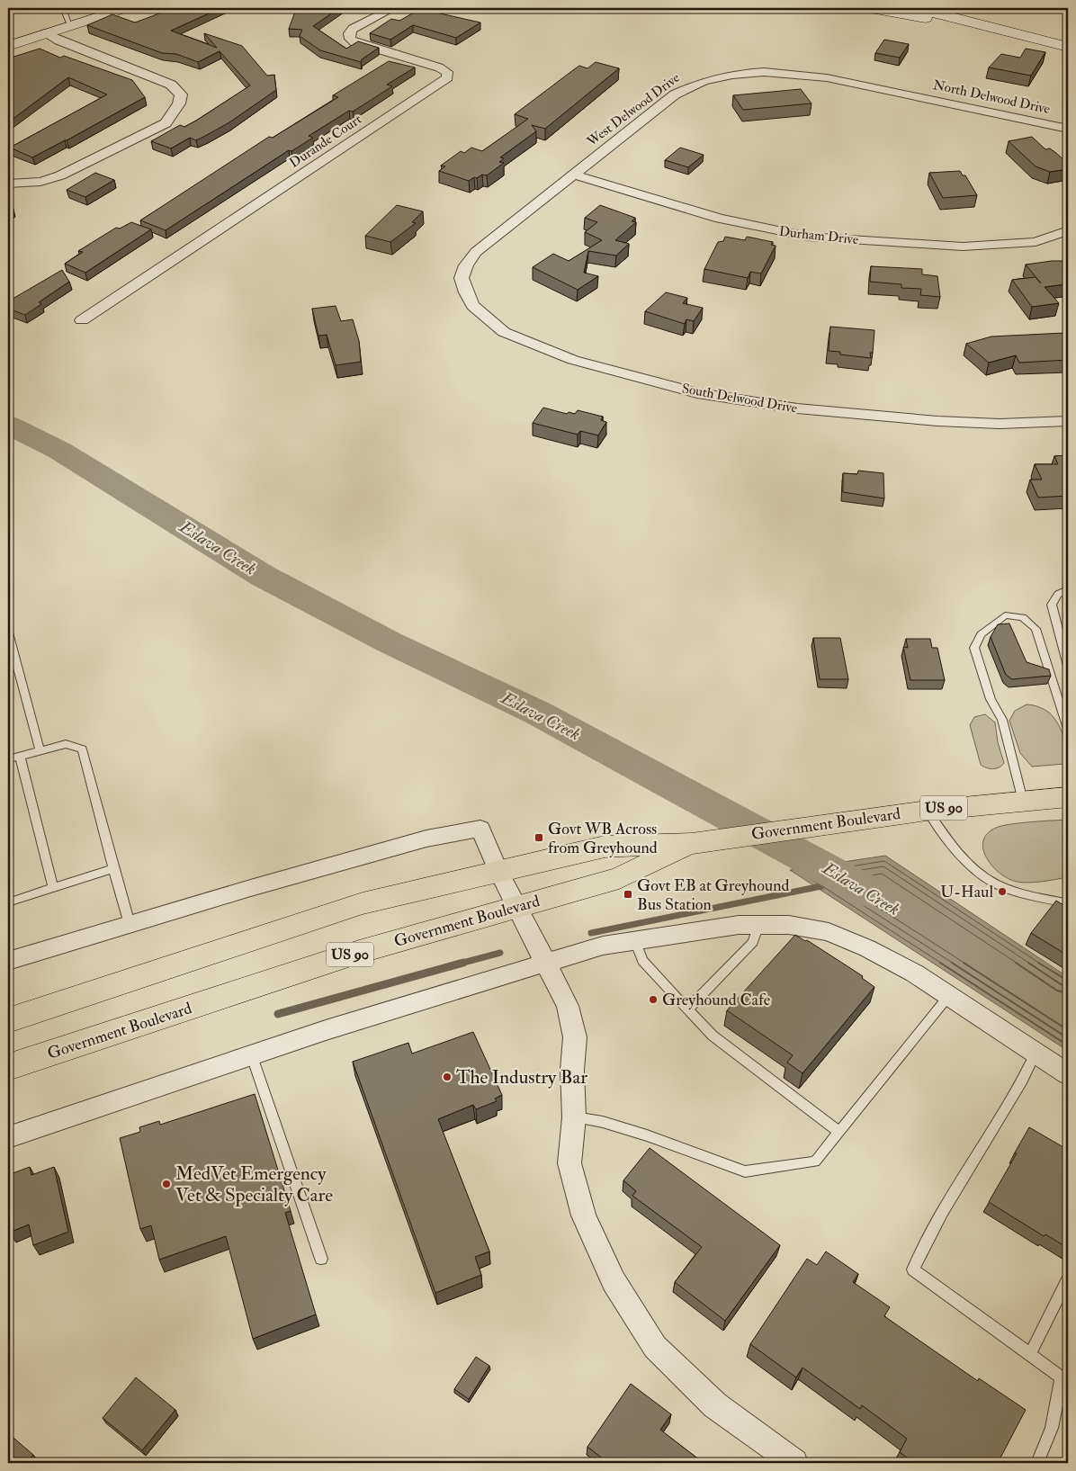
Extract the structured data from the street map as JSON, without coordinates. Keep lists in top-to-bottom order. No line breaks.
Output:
{"streets":{"main road":["US 90","Government Boulevard"],"street":["North Delwood Drive","West Delwood Drive","Durande Court","Durham Drive","South Delwood Drive"]},"crossings":[["North Delwood Drive","West Delwood Drive"],["West Delwood Drive","Durham Drive"],["West Delwood Drive","South Delwood Drive"]],"water":["Eslava Creek"],"places":{"transit":["Govt WB Across from Greyhound","Govt EB at Greyhound Bus Station"],"other":["U-Haul","Greyhound Cafe","The Industry Bar","MedVet Emergency Vet & Specialty Care"]}}
